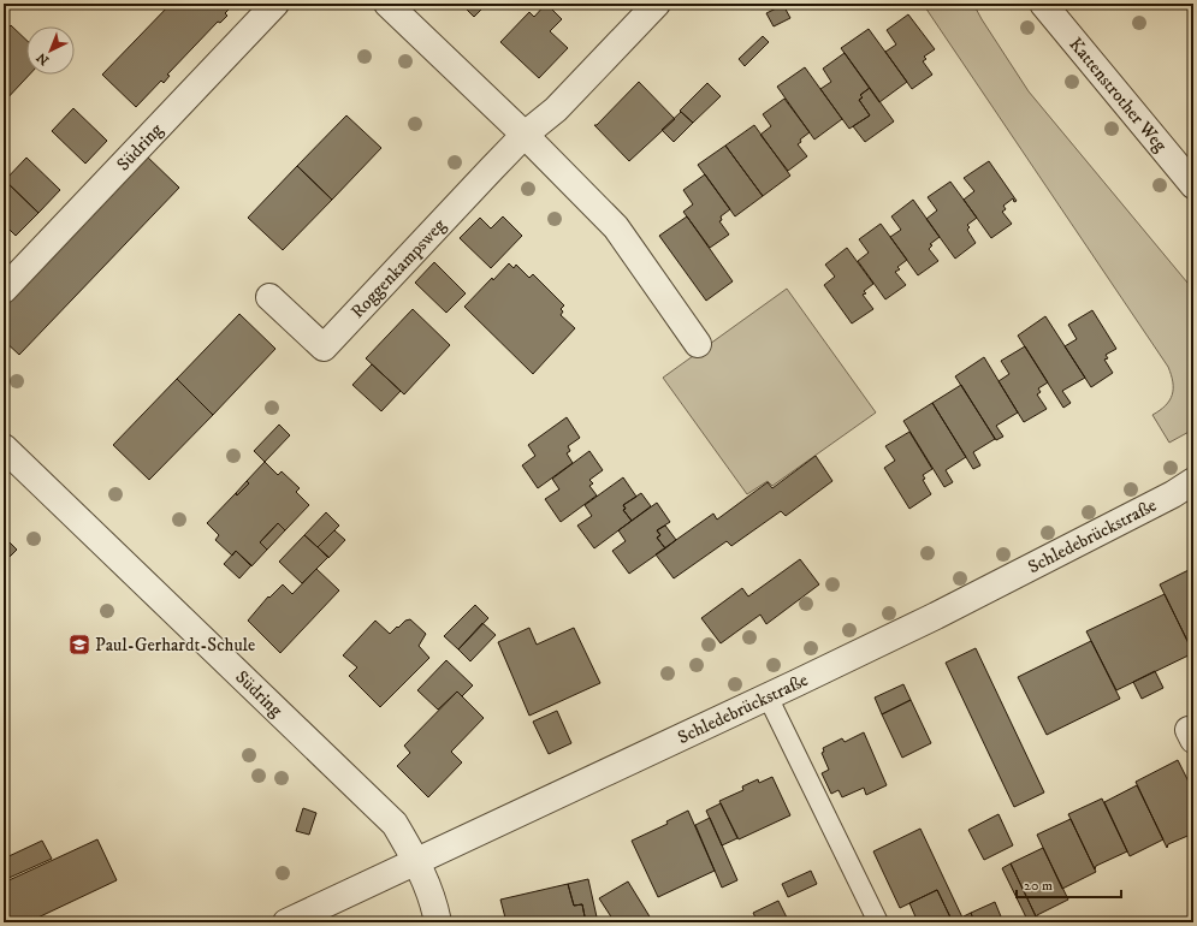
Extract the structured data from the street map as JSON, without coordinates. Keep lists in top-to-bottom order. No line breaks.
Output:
{"streets":{"street":["Kattenstrother Weg","Südring","Roggenkampsweg","Schledebrückstraße"]},"crossings":[["Südring","Schledebrückstraße"]],"places":{"school or university":["Paul-Gerhardt-Schule"]},"scale_bar":"20 m","north":"bottom left"}
